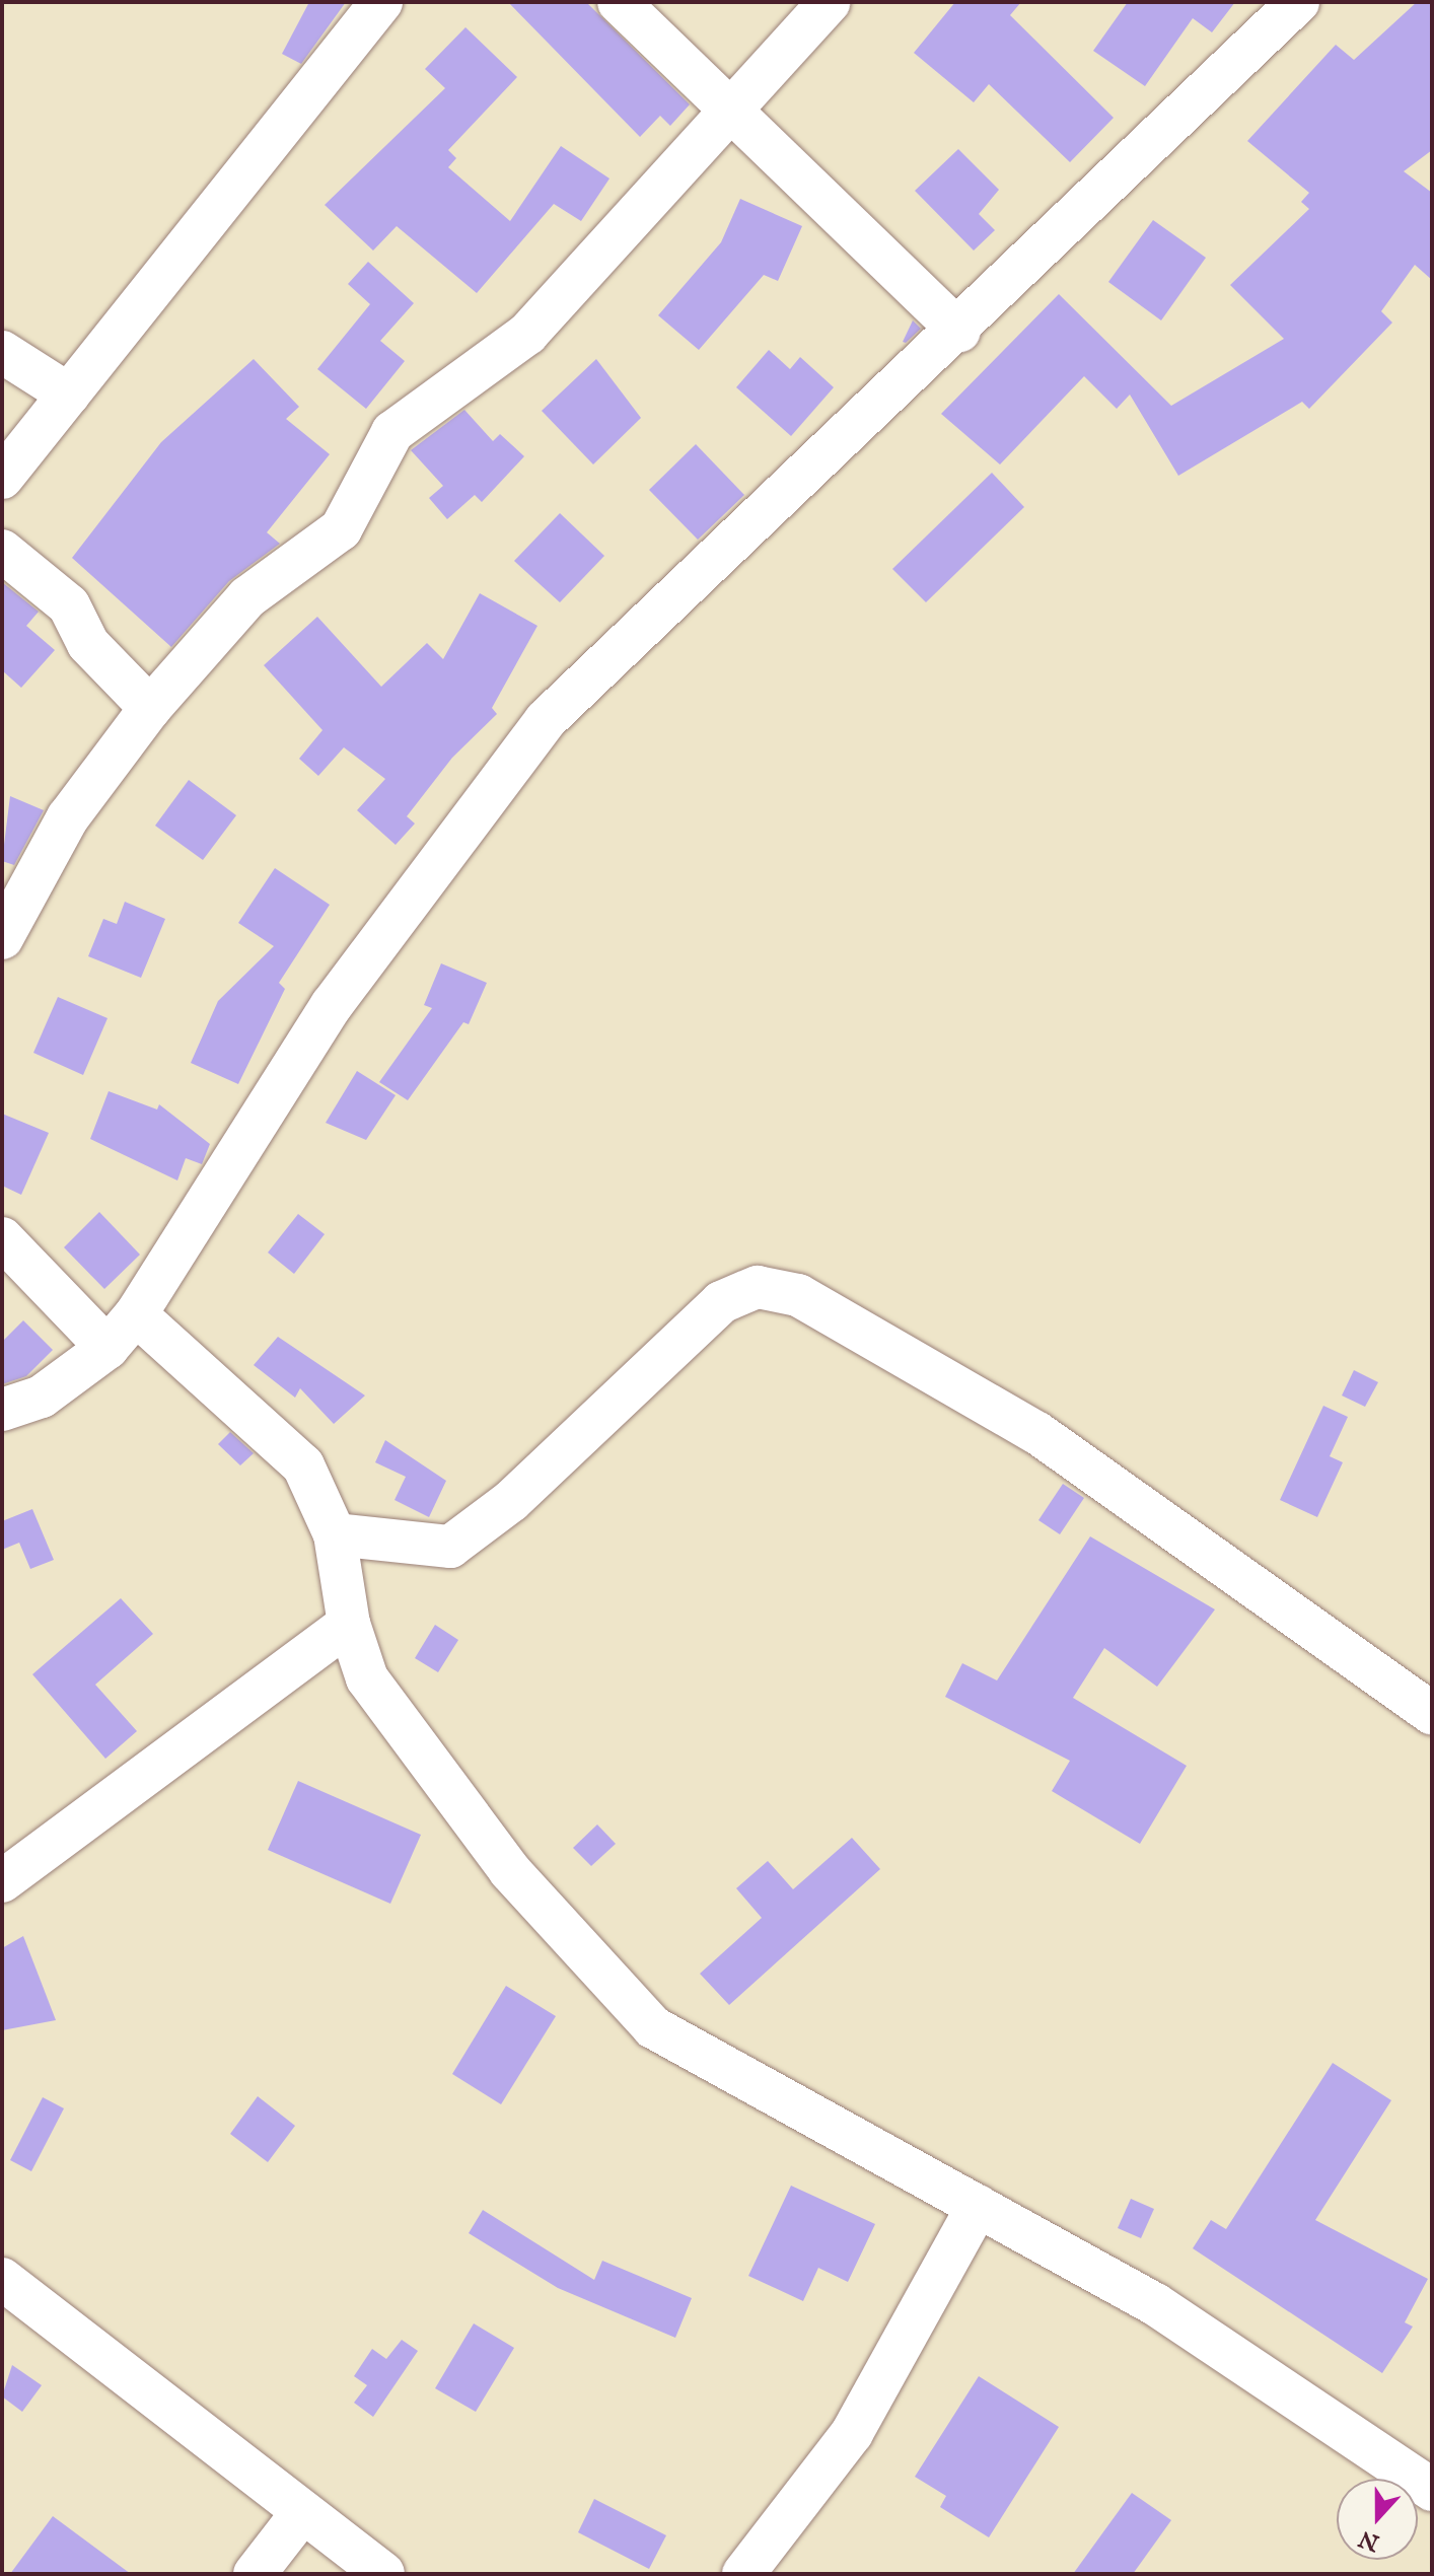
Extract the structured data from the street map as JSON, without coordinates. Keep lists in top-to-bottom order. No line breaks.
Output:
{"north":"bottom"}
